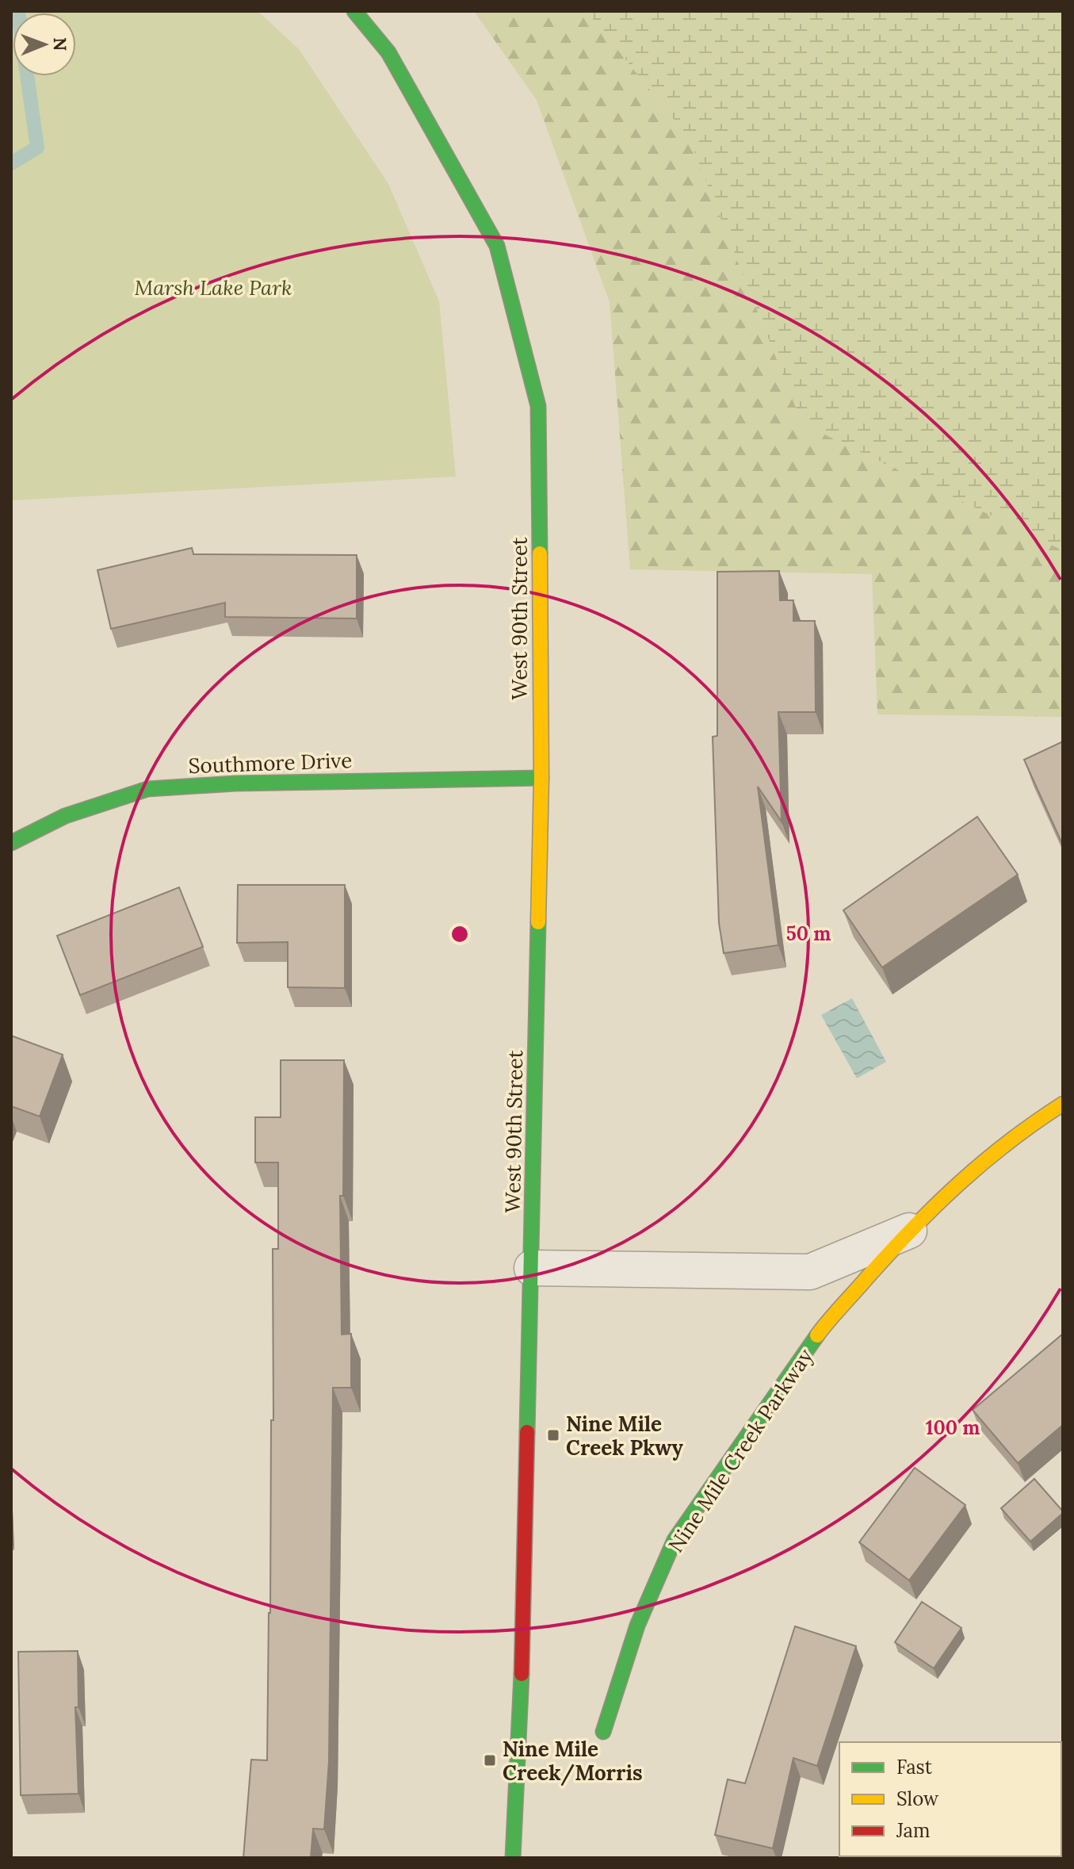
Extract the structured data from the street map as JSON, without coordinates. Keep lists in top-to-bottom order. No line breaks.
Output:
{"streets":{"street":["West 90th Street","Southmore Drive","Nine Mile Creek Parkway"]},"crossings":[["West 90th Street","Southmore Drive"],["West 90th Street","Nine Mile Creek Parkway"]],"parks":["Marsh Lake Park"],"places":{"transit":["Nine Mile Creek Pkwy","Nine Mile Creek/Morris"]},"legend":["Fast","Slow","Jam"],"north":"right","rings":["50 m","100 m"]}
